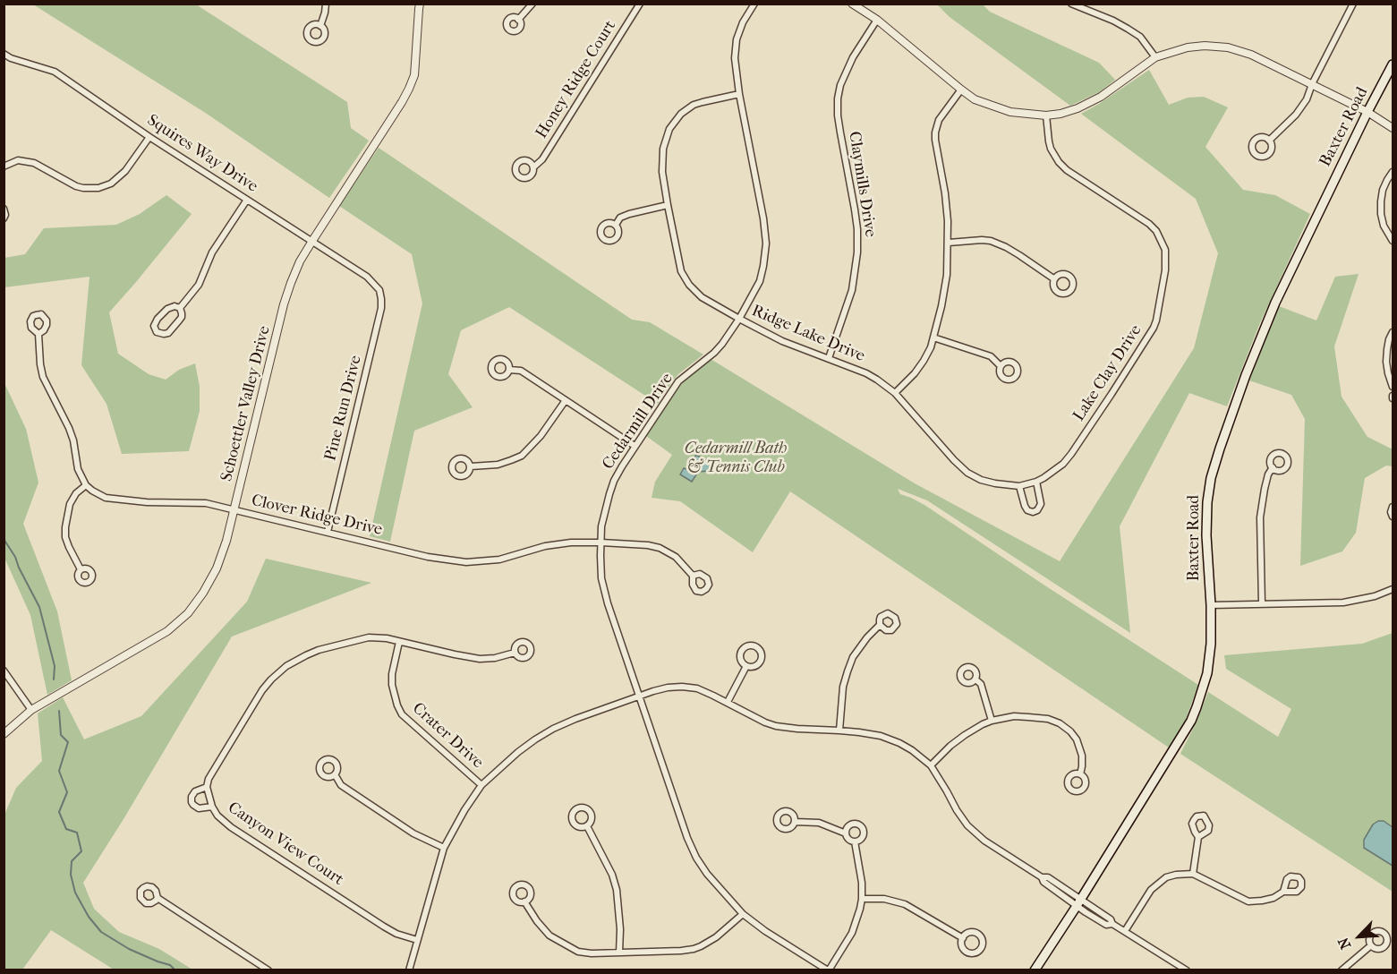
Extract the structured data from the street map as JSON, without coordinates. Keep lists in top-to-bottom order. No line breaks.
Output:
{"streets":{"main road":["Baxter Road"],"street":["Honey Ridge Court","Squires Way Drive","Claymills Drive","Ridge Lake Drive","Lake Clay Drive","Schoettler Valley Drive","Pine Run Drive","Cedarmill Drive","Clover Ridge Drive","Crater Drive","Canyon View Court"]},"crossings":[["Squires Way Drive","Schoettler Valley Drive"],["Squires Way Drive","Pine Run Drive"],["Claymills Drive","Ridge Lake Drive"],["Ridge Lake Drive","Lake Clay Drive"],["Ridge Lake Drive","Cedarmill Drive"],["Schoettler Valley Drive","Clover Ridge Drive"],["Pine Run Drive","Clover Ridge Drive"],["Cedarmill Drive","Clover Ridge Drive"]],"parks":["Cedarmill Bath & Tennis Club"],"north":"bottom left"}
